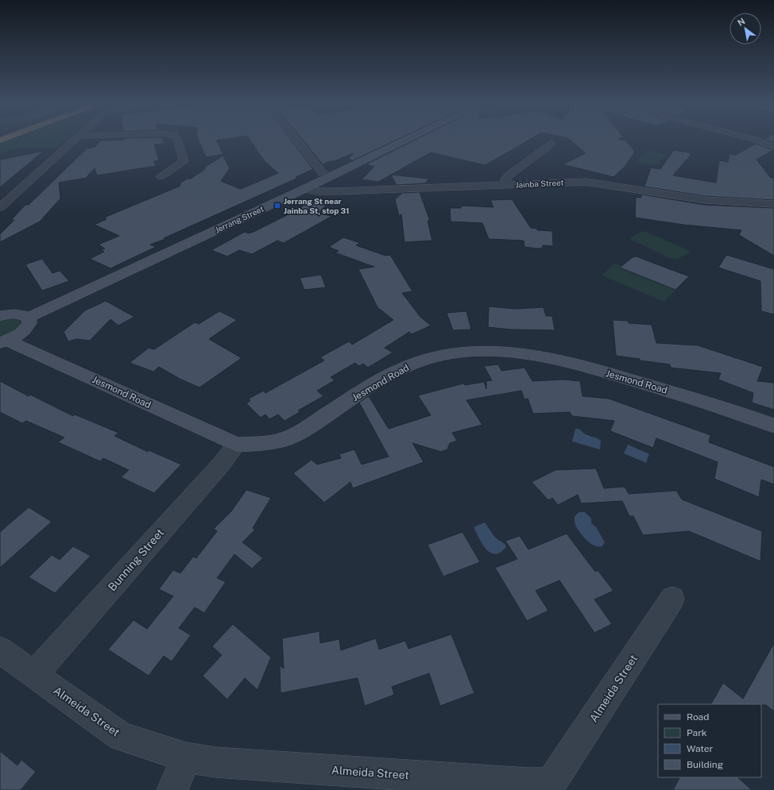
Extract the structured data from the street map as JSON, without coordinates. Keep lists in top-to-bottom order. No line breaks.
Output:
{"streets":{"street":["Jainba Street","Jerrang Street","Jesmond Road","Bunning Street","Almeida Street"]},"crossings":[["Jainba Street","Jerrang Street"],["Jesmond Road","Bunning Street"],["Bunning Street","Almeida Street"]],"places":{"transit":["Jerrang St near Jainba St, stop 31"]},"legend":["Road","Park","Water","Building"],"north":"top left"}
